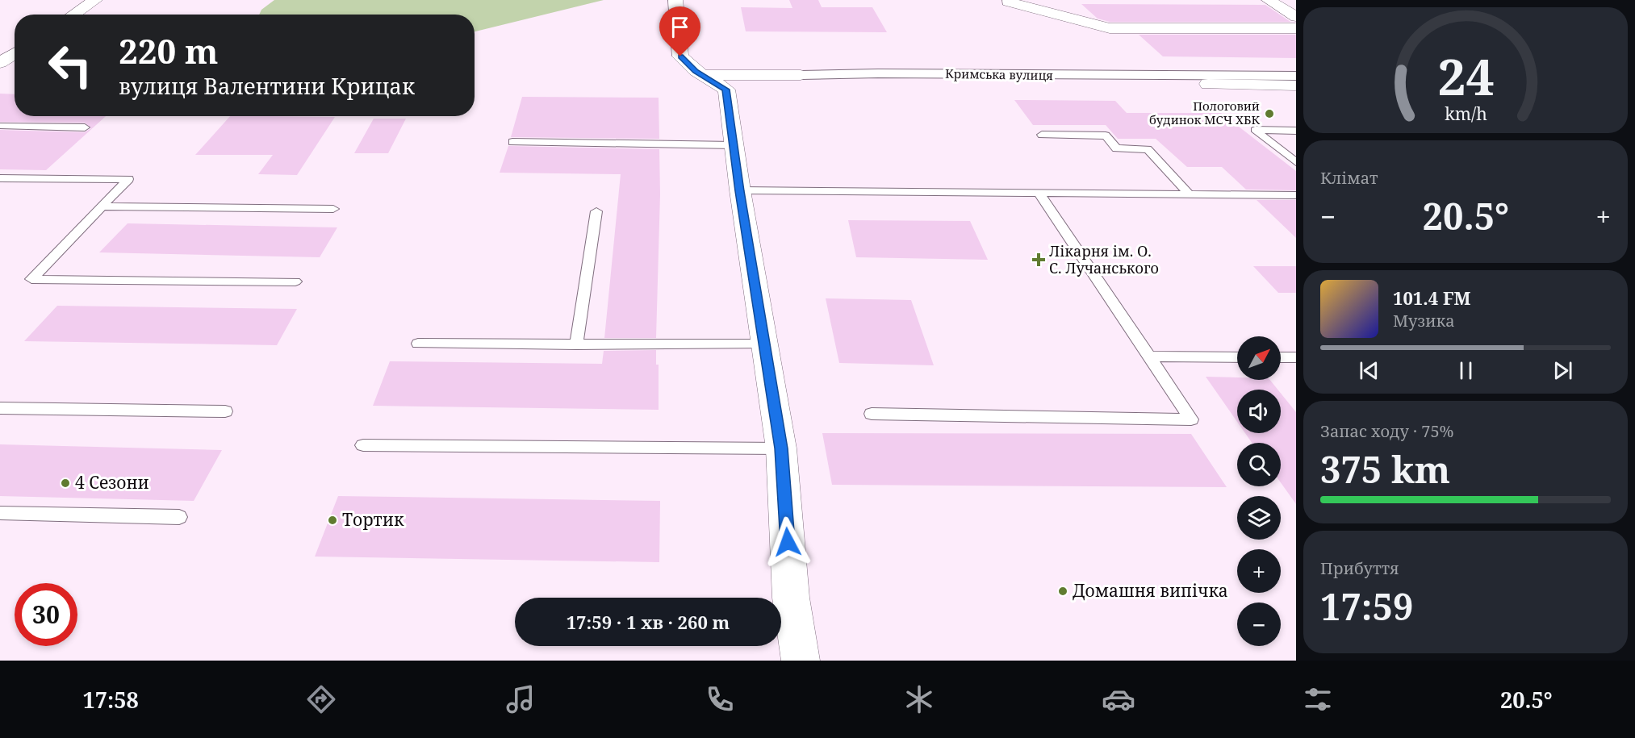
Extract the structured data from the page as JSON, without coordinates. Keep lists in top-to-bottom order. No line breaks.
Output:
{"streets":{"street":["Кримська вулиця"]},"places":{"other":["Пологовий будинок МСЧ ХБК","4 Сезони","Тортик","Домашня випічка"],"health":["Лікарня ім. О. С. Лучанського"]},"north":"top right","page":{"turn":["220 m","вулиця Валентини Крицак"],"tile":["Клімат",["Запас ходу · 75%","375 km"],["Прибуття","17:59"]],"heat":["−","20.5°","+"],"song":["101.4 FM","Музика"],"map_buttons":["+","−"],"limit":"30","trip":"17:59 · 1 хв · 260 m","tabs":["17:58","20.5°"],"gauge":["24","km/h"]}}
